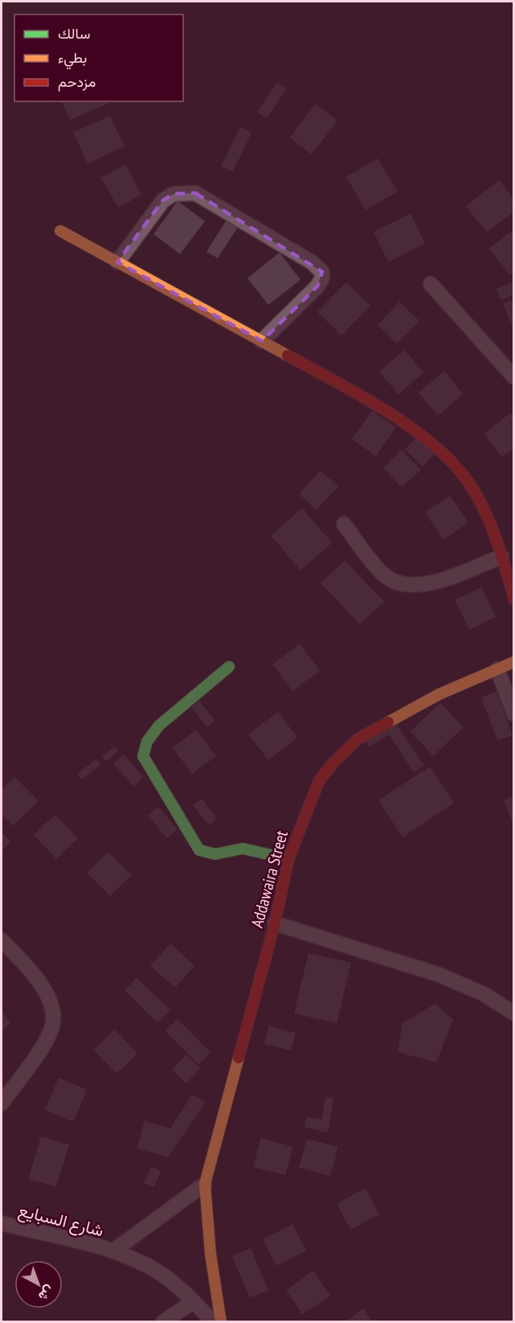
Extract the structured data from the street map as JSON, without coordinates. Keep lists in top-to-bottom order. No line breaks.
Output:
{"streets":{"street":["Addawaira Street","شارع السبايع"]},"legend":["سالك","بطيء","مزدحم"],"north":"bottom right"}
